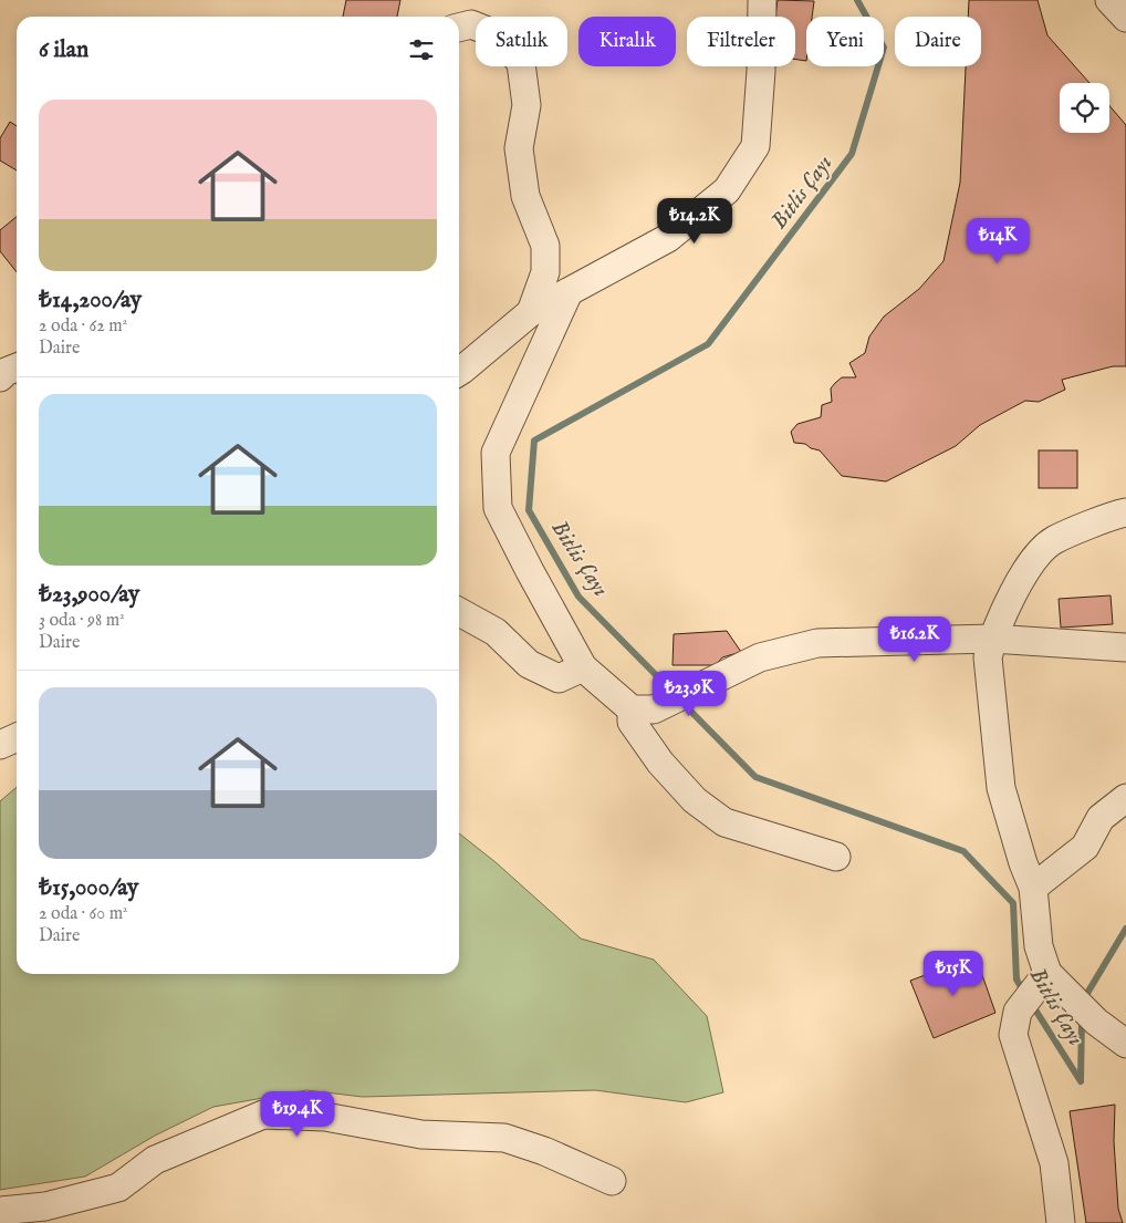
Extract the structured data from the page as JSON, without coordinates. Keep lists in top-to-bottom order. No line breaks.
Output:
{"water":["Bitlis Çayı"],"page":{"chip":["Satılık","Kiralık","Filtreler","Yeni","Daire"],"heading":"6 ilan","list":[{"name":"₺14,200/ay","note":"2 oda · 62 m² · Daire"},{"name":"₺23,900/ay","note":"3 oda · 98 m² · Daire"},{"name":"₺15,000/ay","note":"2 oda · 60 m² · Daire"}],"price":["₺14.2K","₺14K","₺16.2K","₺23.9K","₺15K","₺19.4K"]}}
